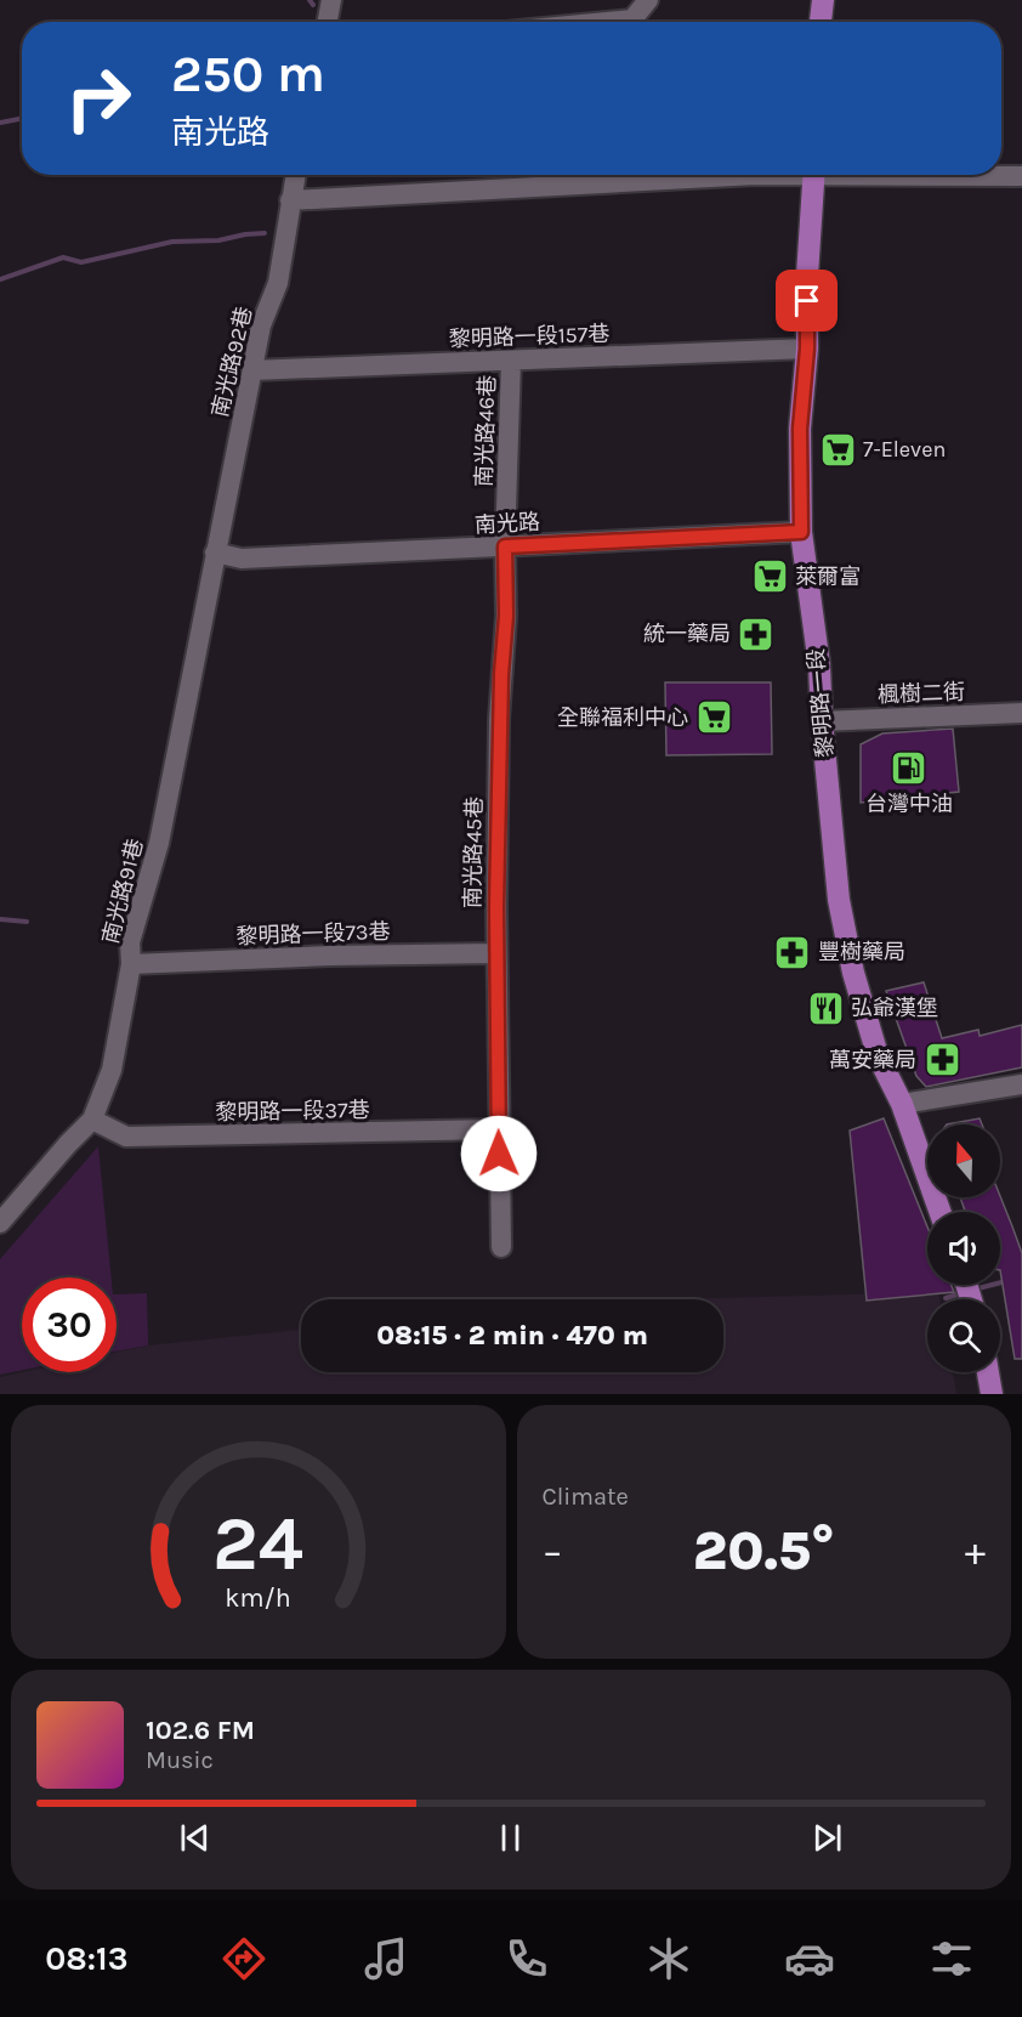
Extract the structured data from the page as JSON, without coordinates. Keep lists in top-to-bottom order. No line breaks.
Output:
{"streets":{"main road":["黎明路一段"],"street":["黎明路一段157巷","南光路92巷","南光路46巷","南光路","楓樹二街","南光路45巷","南光路91巷","黎明路一段73巷","黎明路一段37巷"]},"crossings":[["黎明路一段157巷","南光路92巷"],["黎明路一段157巷","南光路46巷"],["黎明路一段157巷","黎明路一段"],["南光路92巷","南光路"],["南光路92巷","南光路91巷"],["南光路46巷","南光路"],["南光路46巷","南光路45巷"],["南光路","黎明路一段"],["南光路","南光路45巷"],["南光路","南光路91巷"],["楓樹二街","黎明路一段"],["南光路45巷","黎明路一段73巷"],["南光路45巷","黎明路一段37巷"],["南光路91巷","黎明路一段73巷"],["南光路91巷","黎明路一段37巷"]],"places":{"supermarket":["7-Eleven","萊爾富","全聯福利中心"],"pharmacy":["統一藥局","豐樹藥局","萬安藥局"],"fuel station":["台灣中油"],"restaurant":["弘爺漢堡"]},"north":"top","page":{"turn":["250 m","南光路"],"limit":"30","trip":"08:15 · 2 min · 470 m","tile":"Climate","heat":["−","20.5°","+"],"song":["102.6 FM","Music"],"tabs":"08:13","gauge":["24","km/h"]}}
